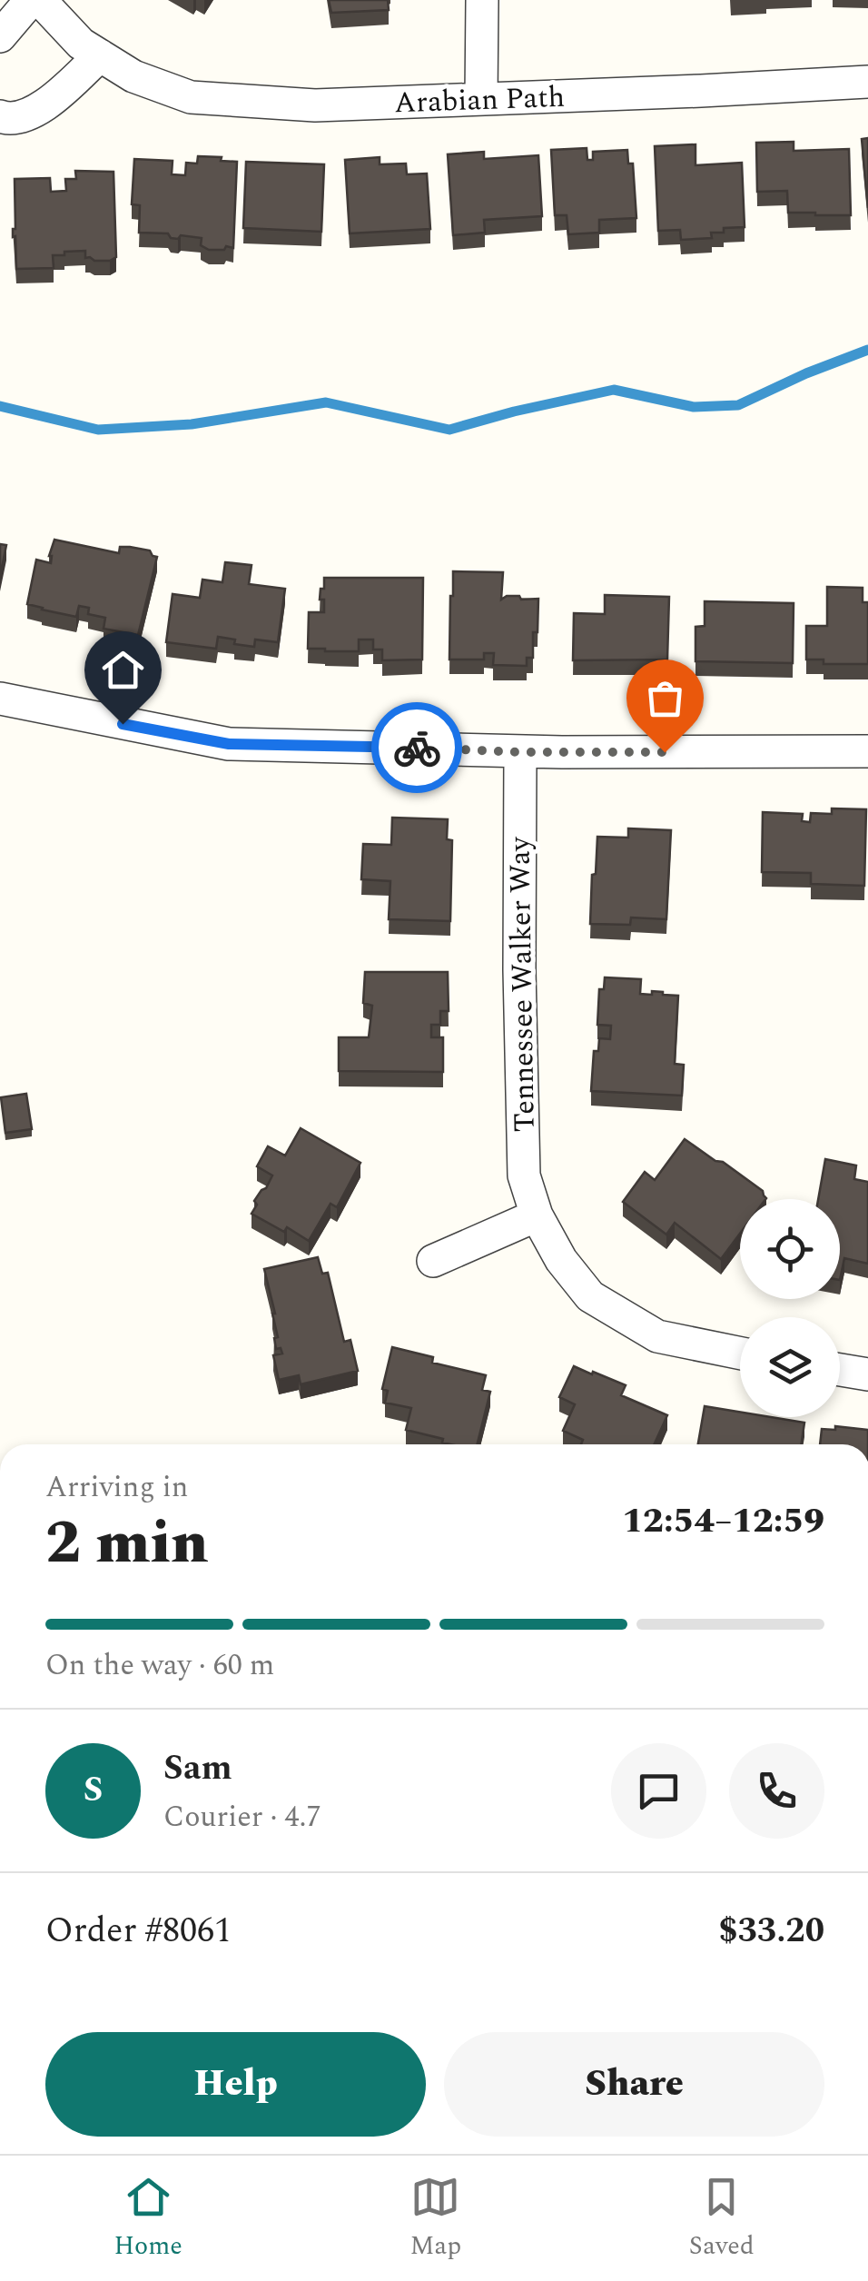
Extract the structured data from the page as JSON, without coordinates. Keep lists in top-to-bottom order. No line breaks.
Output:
{"streets":{"street":["Arabian Path","Tennessee Walker Way"]},"page":{"heading":["2 min","Arriving in","12:54–12:59"],"panel":["Sam","Courier · 4.7","Order #8061","$33.20"],"bar":"On the way · 60 m","round":"S","buttons":["Help","Share"],"tabs":["Home","Map","Saved"]}}
